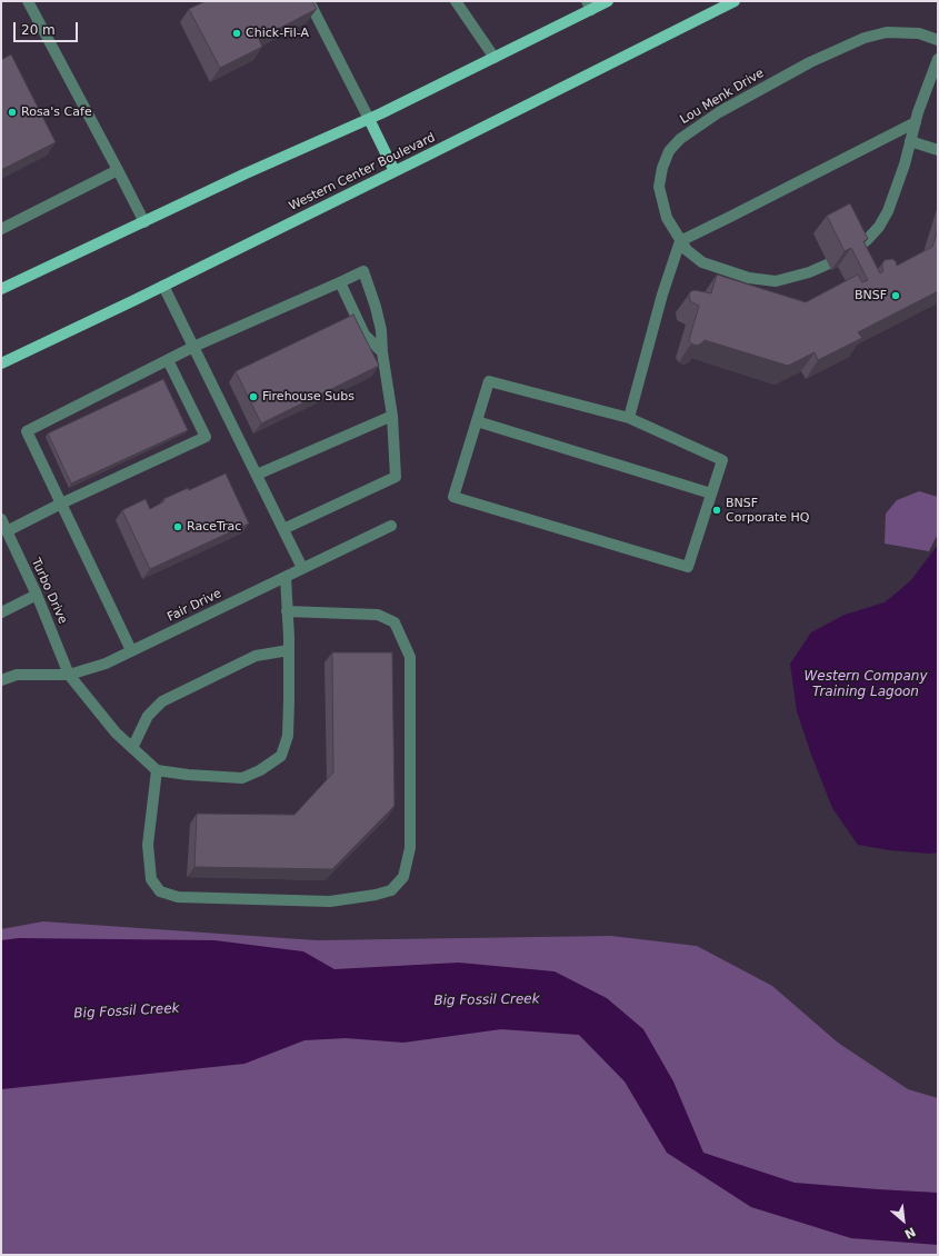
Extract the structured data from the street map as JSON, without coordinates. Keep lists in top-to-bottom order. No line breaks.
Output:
{"streets":{"main road":["Western Center Boulevard"],"street":["Lou Menk Drive","Turbo Drive","Fair Drive"]},"crossings":[["Turbo Drive","Fair Drive"]],"water":["Western Company Training Lagoon","Big Fossil Creek"],"places":["Chick-Fil-A","Rosa's Cafe","BNSF","Firehouse Subs","BNSF Corporate HQ","RaceTrac"],"scale_bar":"20 m","north":"bottom right"}
